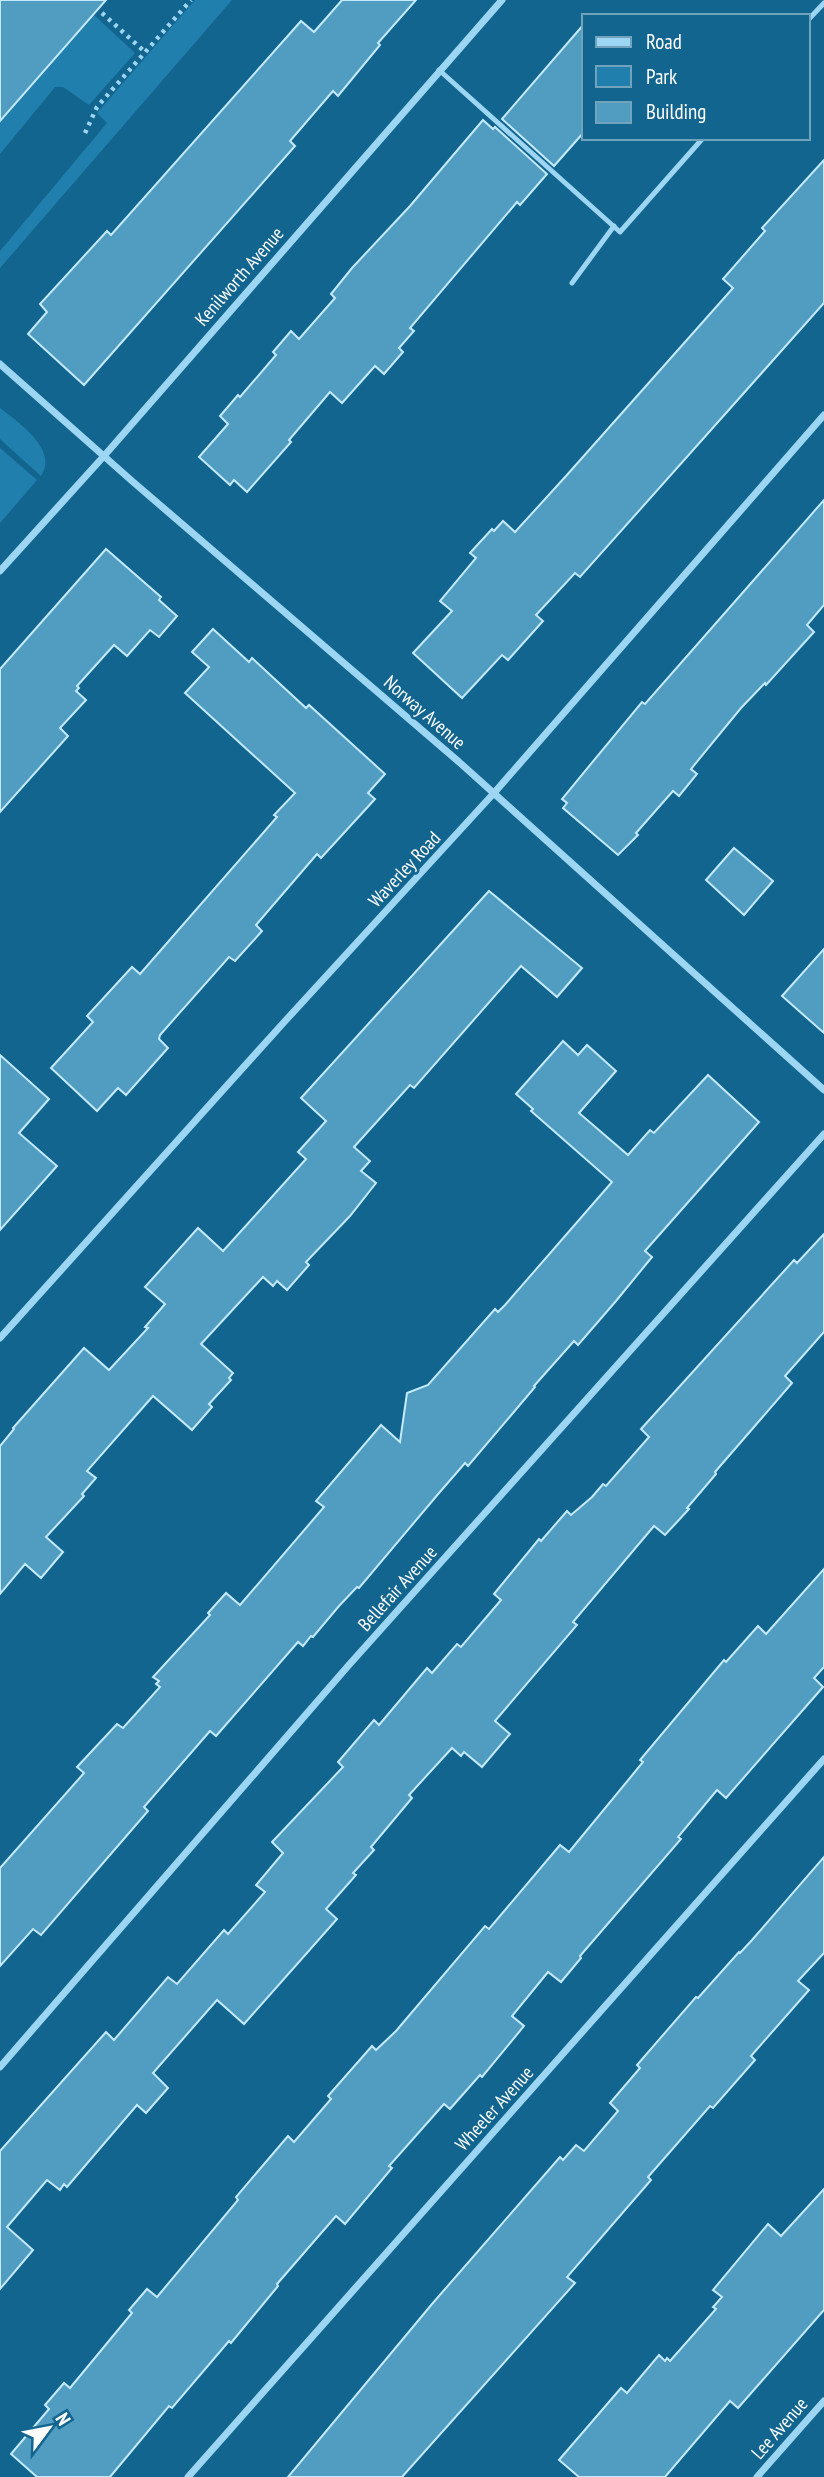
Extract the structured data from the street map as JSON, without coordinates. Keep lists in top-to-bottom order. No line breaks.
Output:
{"streets":{"street":["Kenilworth Avenue","Norway Avenue","Waverley Road","Bellefair Avenue","Wheeler Avenue","Lee Avenue"]},"crossings":[["Kenilworth Avenue","Norway Avenue"],["Norway Avenue","Waverley Road"]],"legend":["Road","Park","Building"],"north":"top right"}
